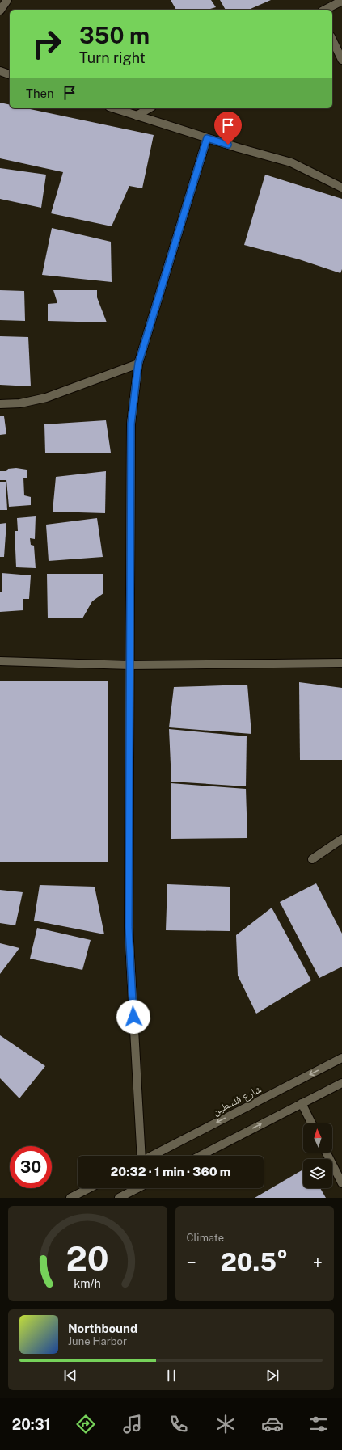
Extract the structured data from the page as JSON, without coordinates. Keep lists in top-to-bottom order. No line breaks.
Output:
{"streets":{"street":["شارع فلسطين"]},"north":"top","page":{"turn":["350 m","Turn right"],"then":"Then","limit":"30","trip":"20:32 · 1 min · 360 m","tile":"Climate","heat":["−","20.5°","+"],"song":["Northbound","June Harbor"],"tabs":"20:31","gauge":["20","km/h"]}}
